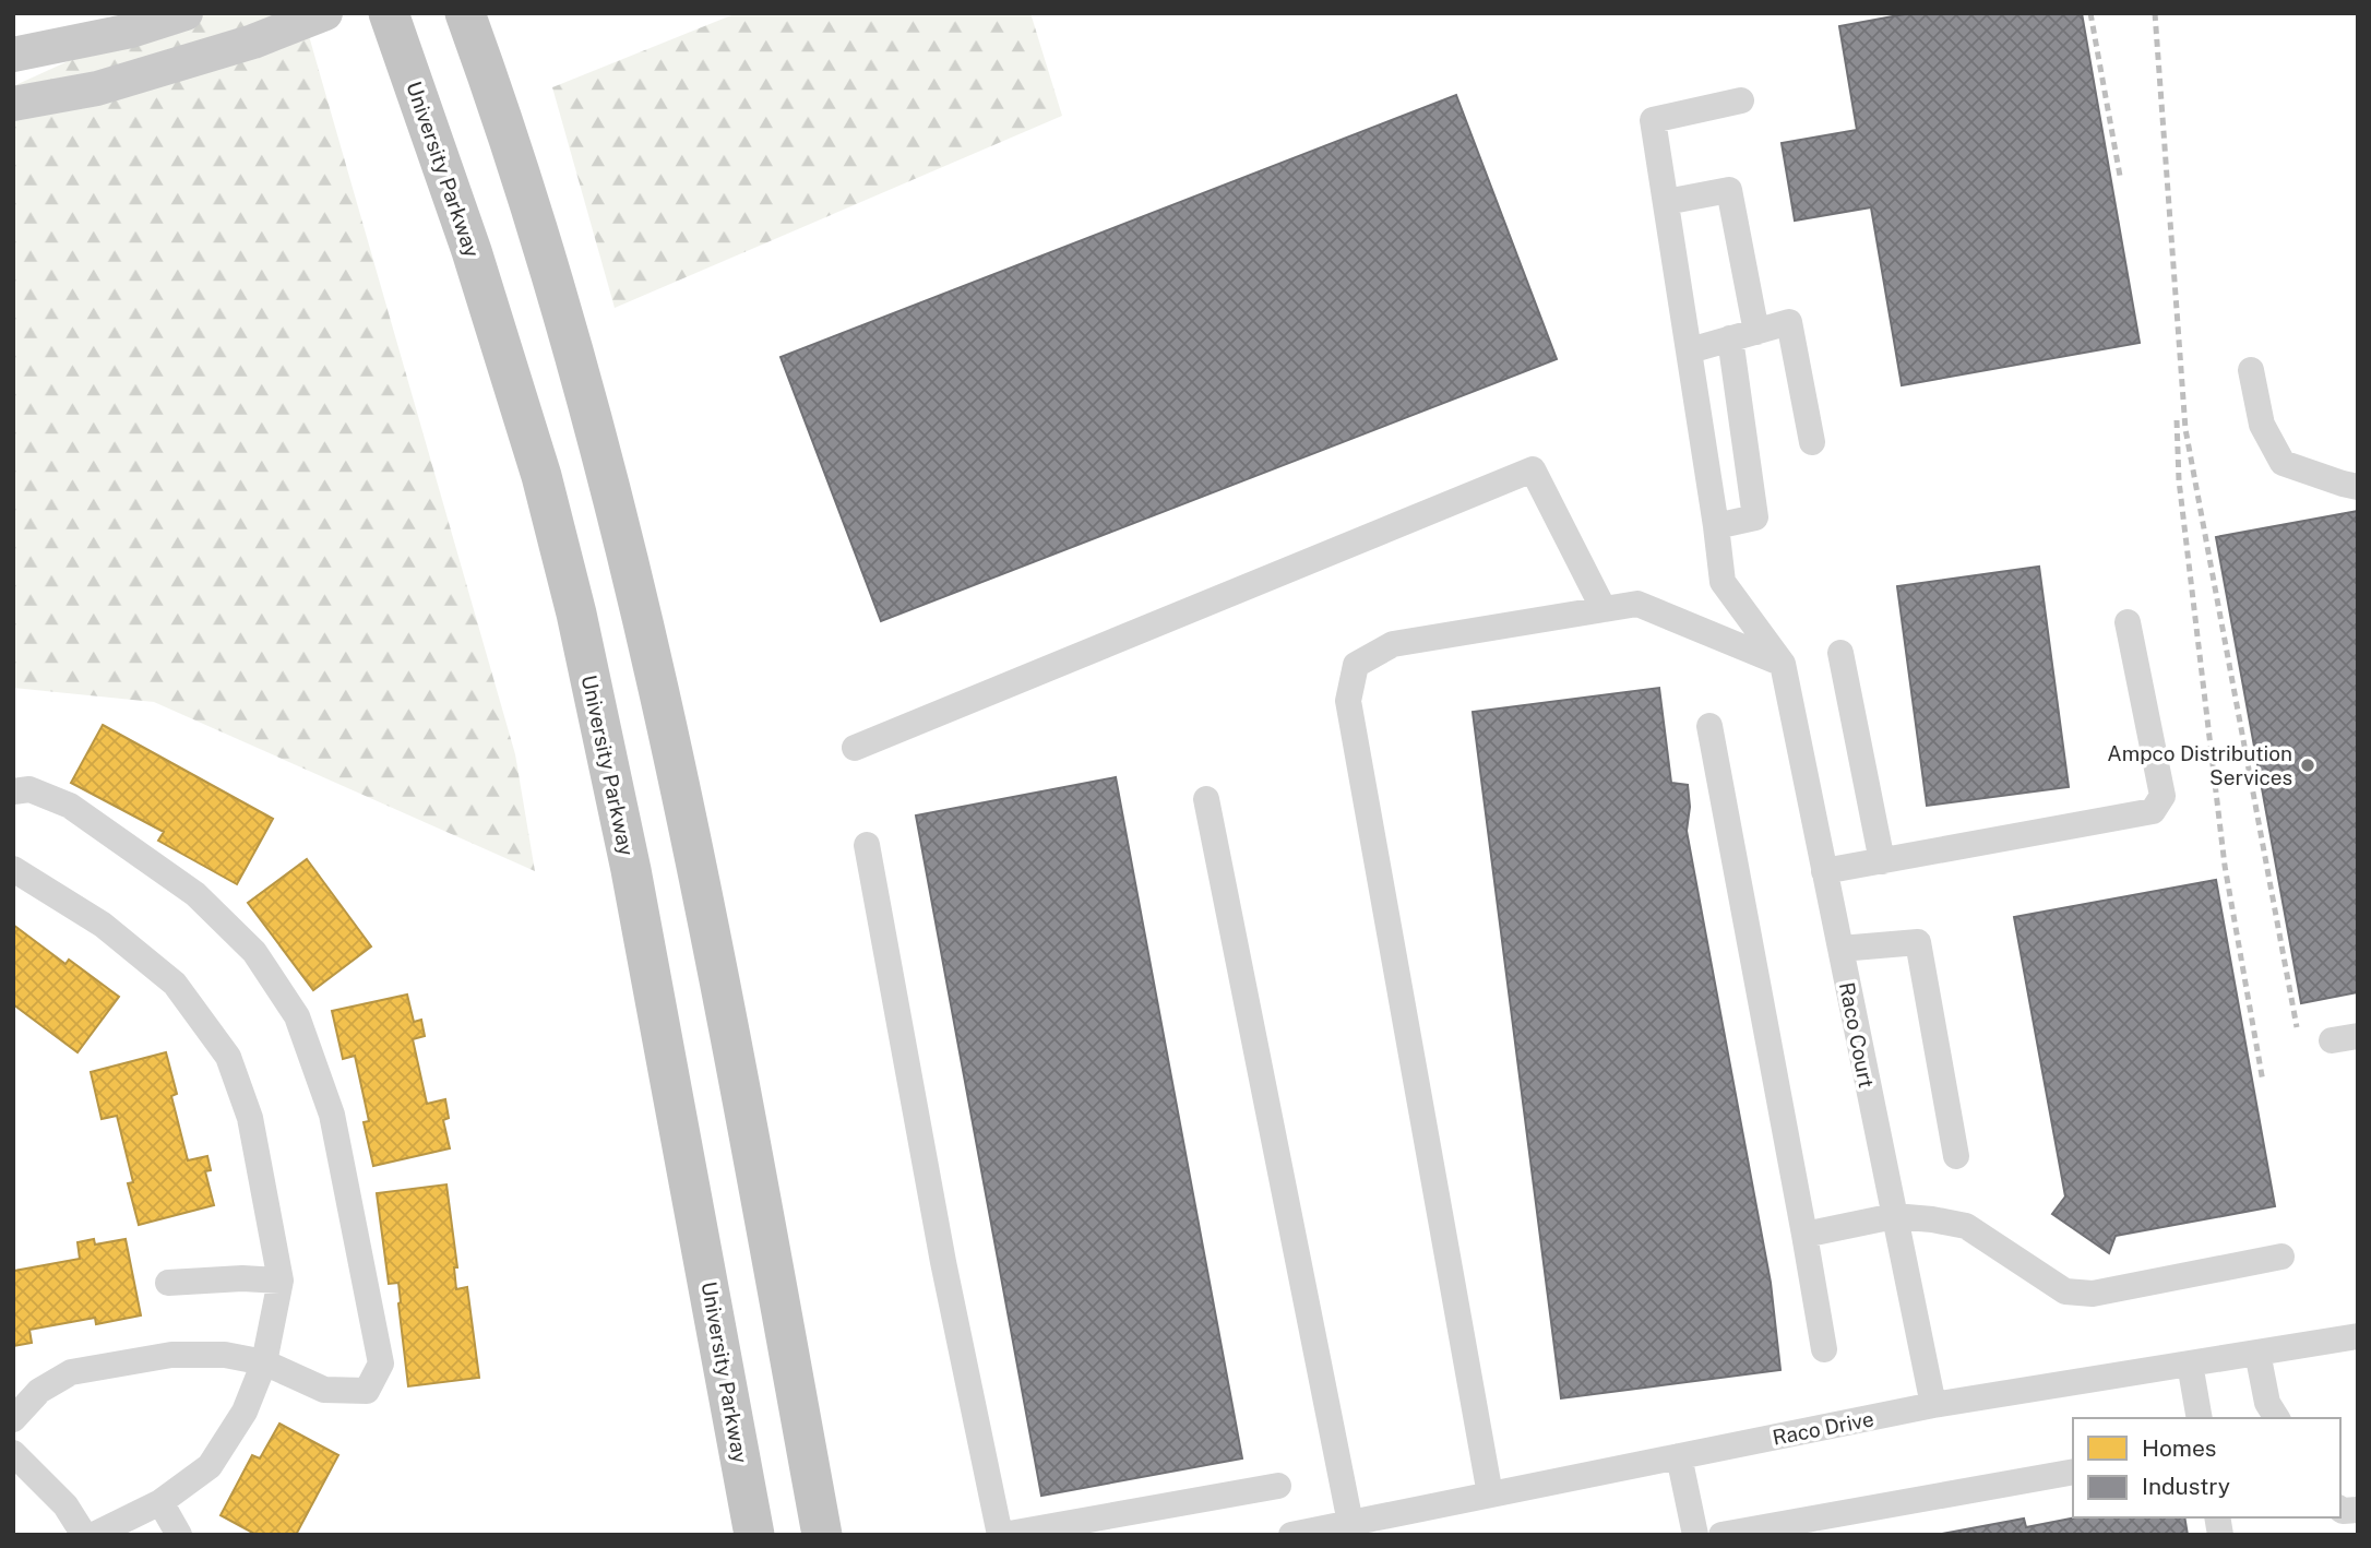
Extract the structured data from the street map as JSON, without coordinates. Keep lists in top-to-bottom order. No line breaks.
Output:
{"streets":{"highway":["University Parkway"],"street":["Raco Court","Raco Drive"]},"crossings":[["Raco Court","Raco Drive"]],"places":["Ampco Distribution Services"],"legend":["Homes","Industry"]}
